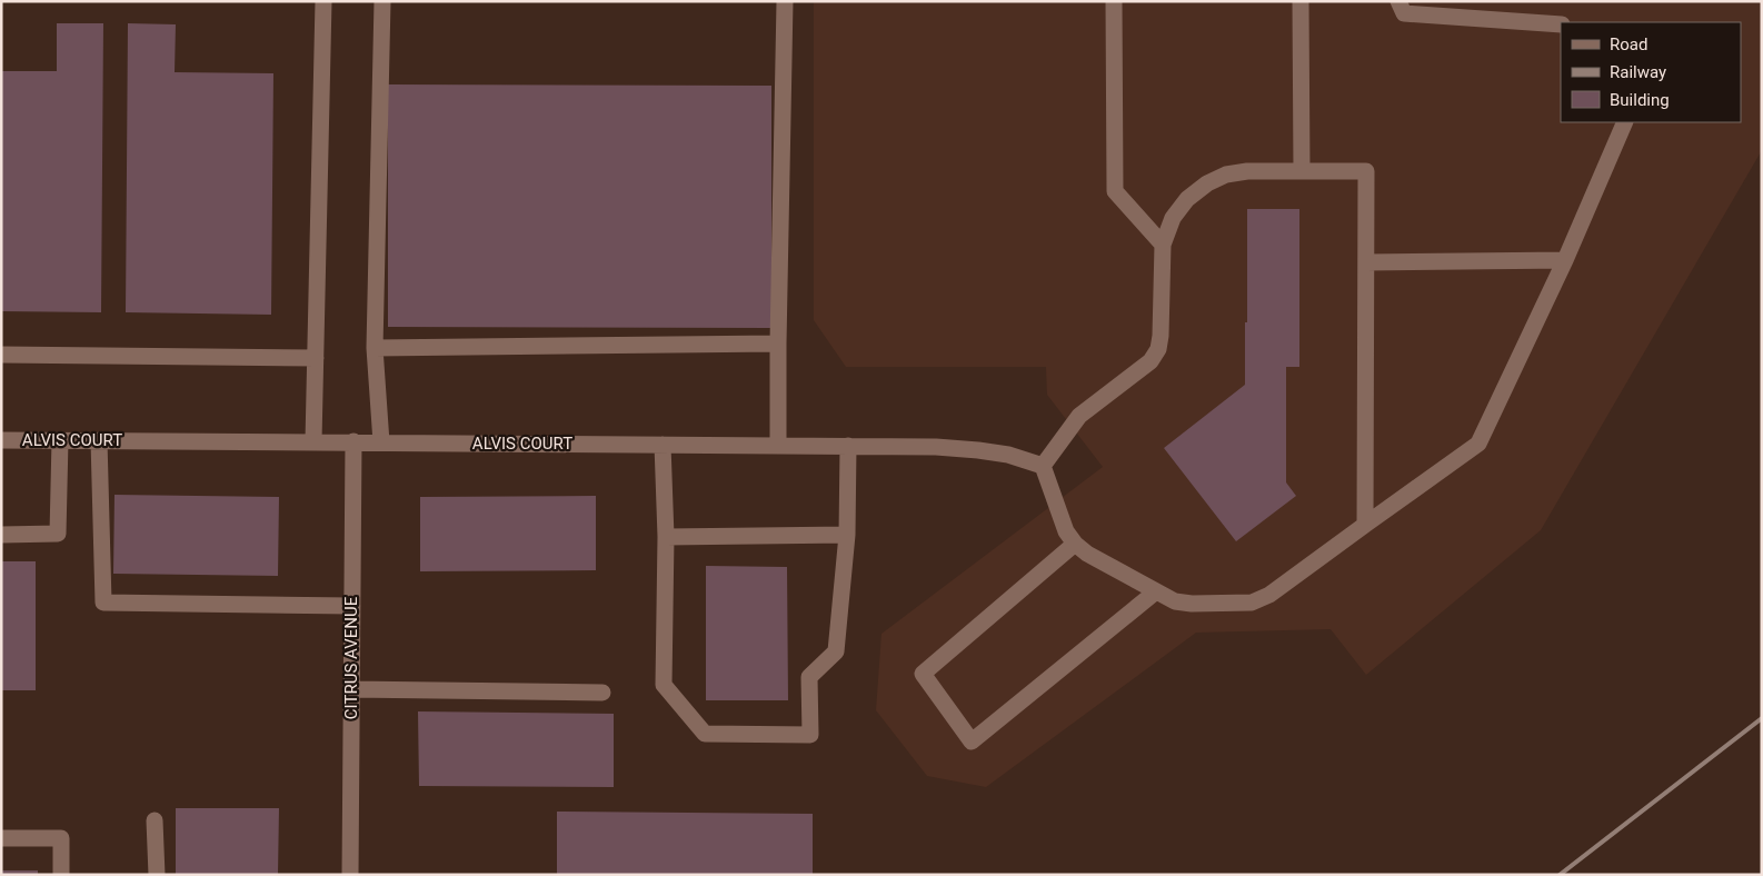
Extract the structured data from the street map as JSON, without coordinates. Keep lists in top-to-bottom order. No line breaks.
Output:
{"streets":{"street":["ALVIS COURT","CITRUS AVENUE"]},"crossings":[["ALVIS COURT","CITRUS AVENUE"]],"legend":["Road","Railway","Building"]}
